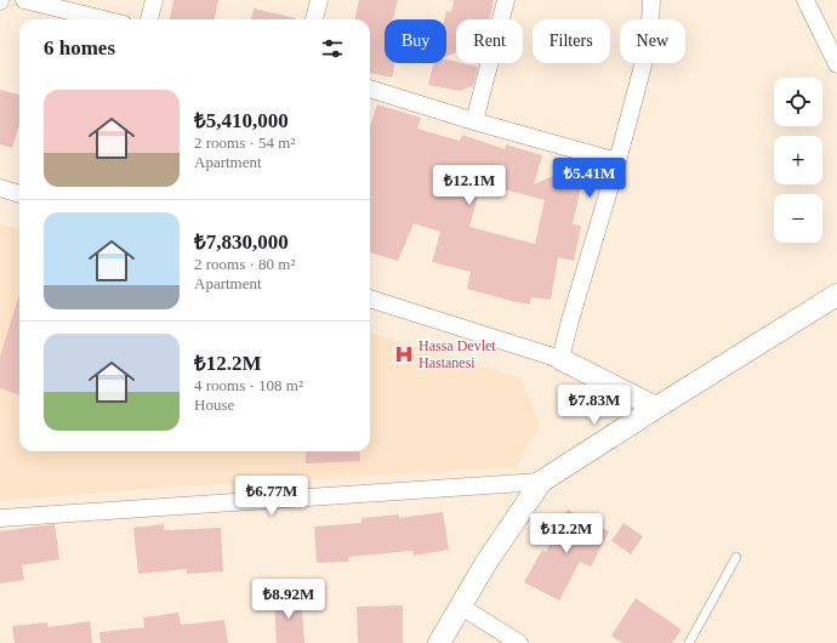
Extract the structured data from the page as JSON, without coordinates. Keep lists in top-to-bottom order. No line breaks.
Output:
{"places":{"hospital":["Hassa Devlet Hastanesi"]},"page":{"chip":["Buy","Rent","Filters","New"],"heading":"6 homes","map_buttons":["+","−"],"list":[{"name":"₺5,410,000","note":"2 rooms · 54 m² · Apartment"},{"name":"₺7,830,000","note":"2 rooms · 80 m² · Apartment"},{"name":"₺12.2M","note":"4 rooms · 108 m² · House"}],"price":["₺5.41M","₺12.1M","₺7.83M","₺6.77M","₺12.2M","₺8.92M"]}}
